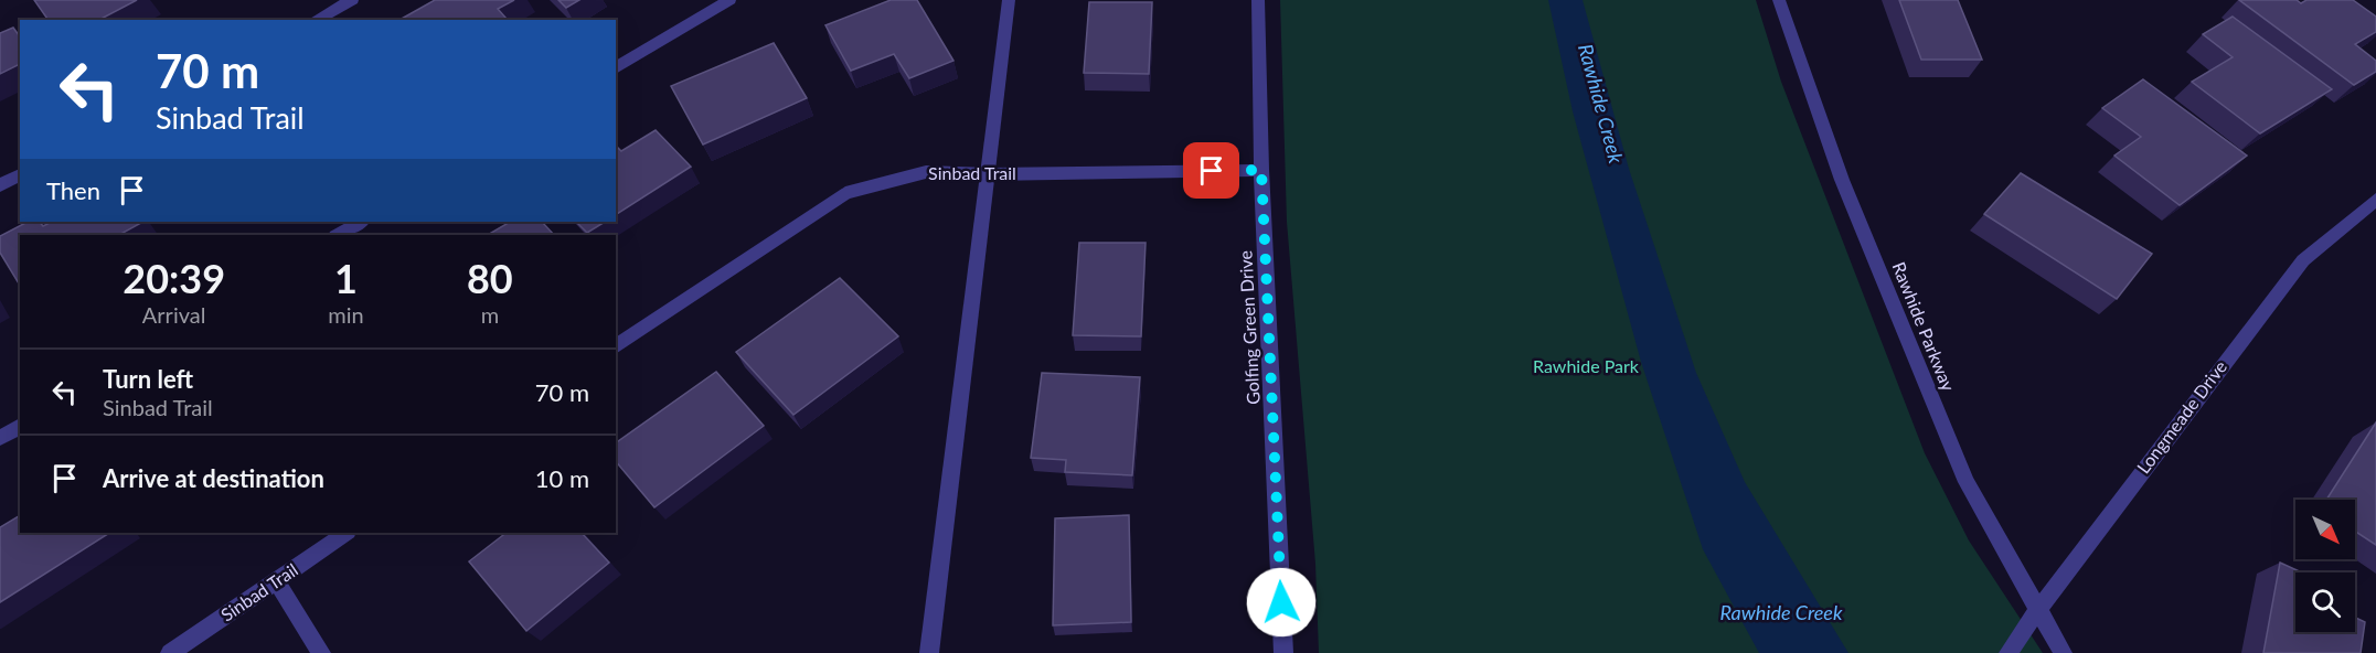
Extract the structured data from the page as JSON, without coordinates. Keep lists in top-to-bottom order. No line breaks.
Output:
{"streets":{"street":["Sinbad Trail","Rawhide Parkway","Golfing Green Drive","Longmeade Drive"]},"crossings":[["Sinbad Trail","Golfing Green Drive"],["Rawhide Parkway","Longmeade Drive"]],"water":["Rawhide Creek"],"parks":["Rawhide Park"],"north":"bottom right","page":{"turn":["70 m","Sinbad Trail"],"then":"Then","eta":["20:39","Arrival","1","min","80","m"],"list":[{"name":"Turn left","note":"Sinbad Trail","value":"70 m"},{"name":"Arrive at destination","value":"10 m"}]}}
